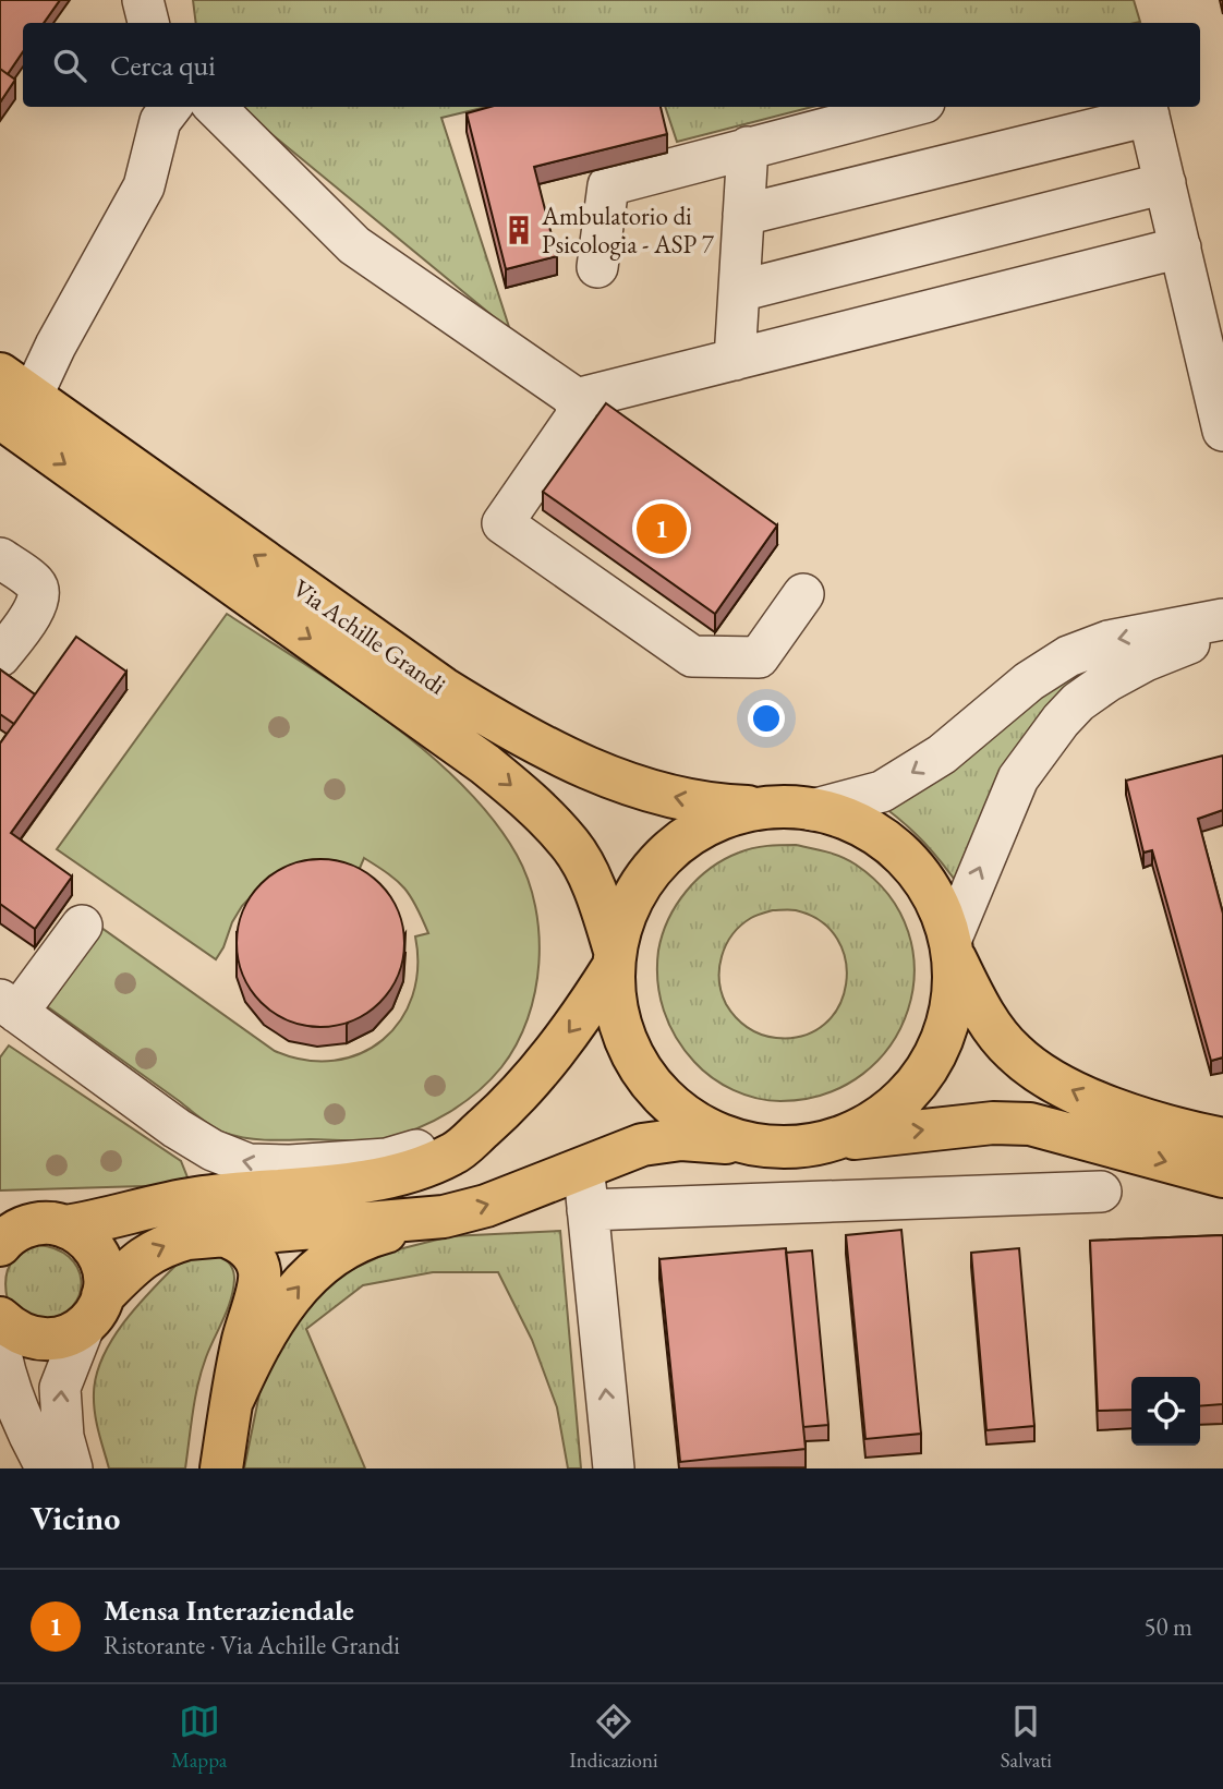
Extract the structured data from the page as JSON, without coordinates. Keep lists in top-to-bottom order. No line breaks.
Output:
{"streets":{"main road":["Via Achille Grandi"]},"places":{"building":["Ambulatorio di Psicologia - ASP 7"]},"page":{"search":"Cerca qui","pins":"1","heading":"Vicino","list":[{"mark":"1","name":"Mensa Interaziendale","note":"Ristorante · Via Achille Grandi","value":"50 m"}],"nav":["Mappa","Indicazioni","Salvati"]}}
